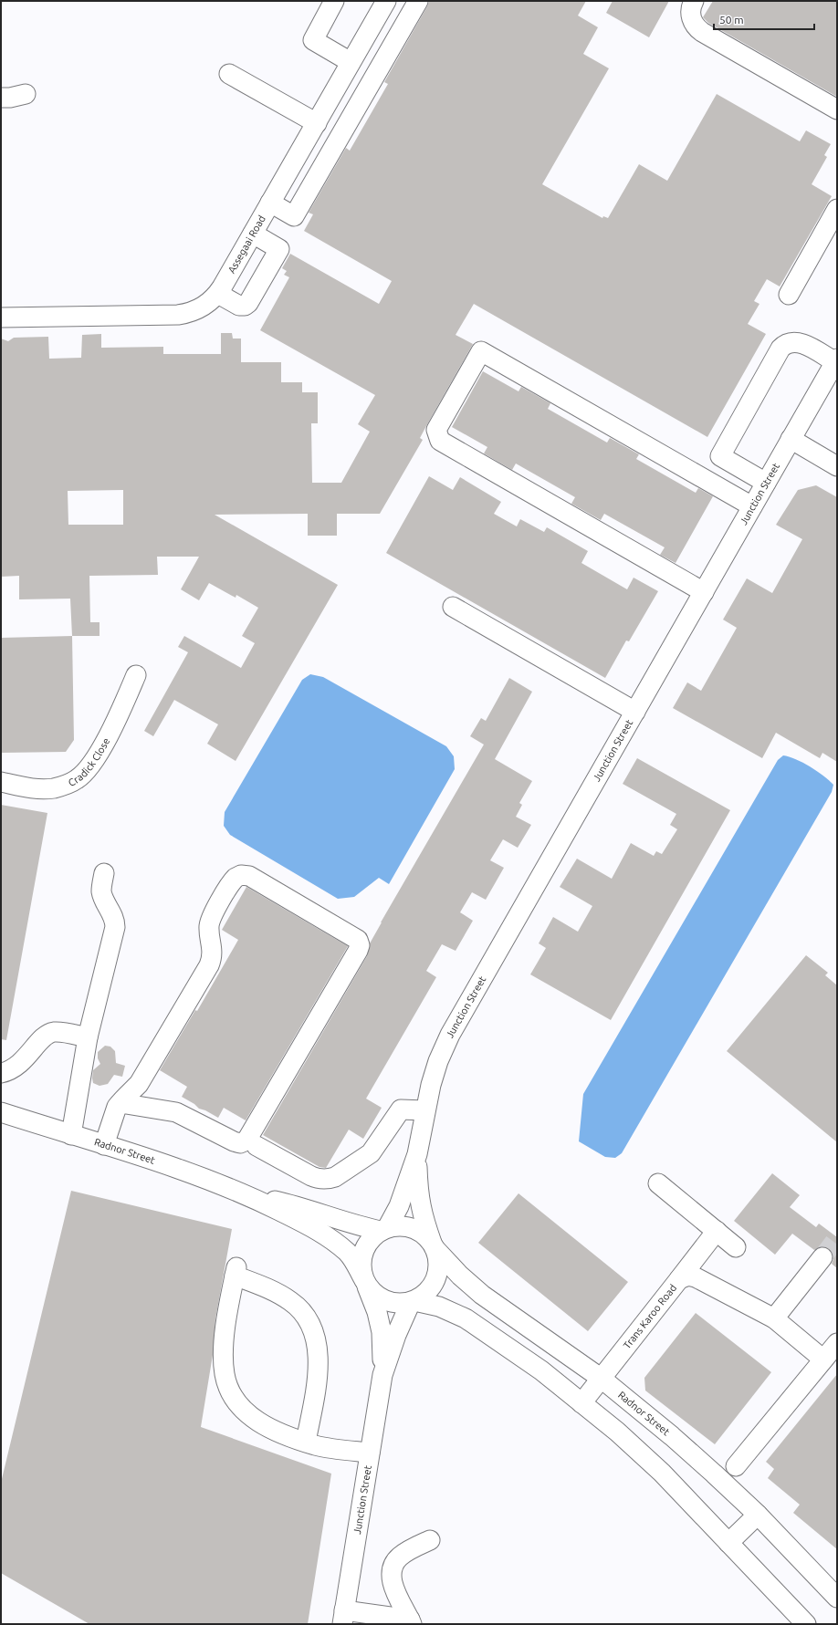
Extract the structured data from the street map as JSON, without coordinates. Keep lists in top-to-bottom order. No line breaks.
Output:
{"streets":{"street":["Assegaai Road","Junction Street","Cradick Close","Radnor Street","Trans Karoo Road"]},"crossings":[["Junction Street","Radnor Street"],["Radnor Street","Trans Karoo Road"]],"scale_bar":"50 m"}
